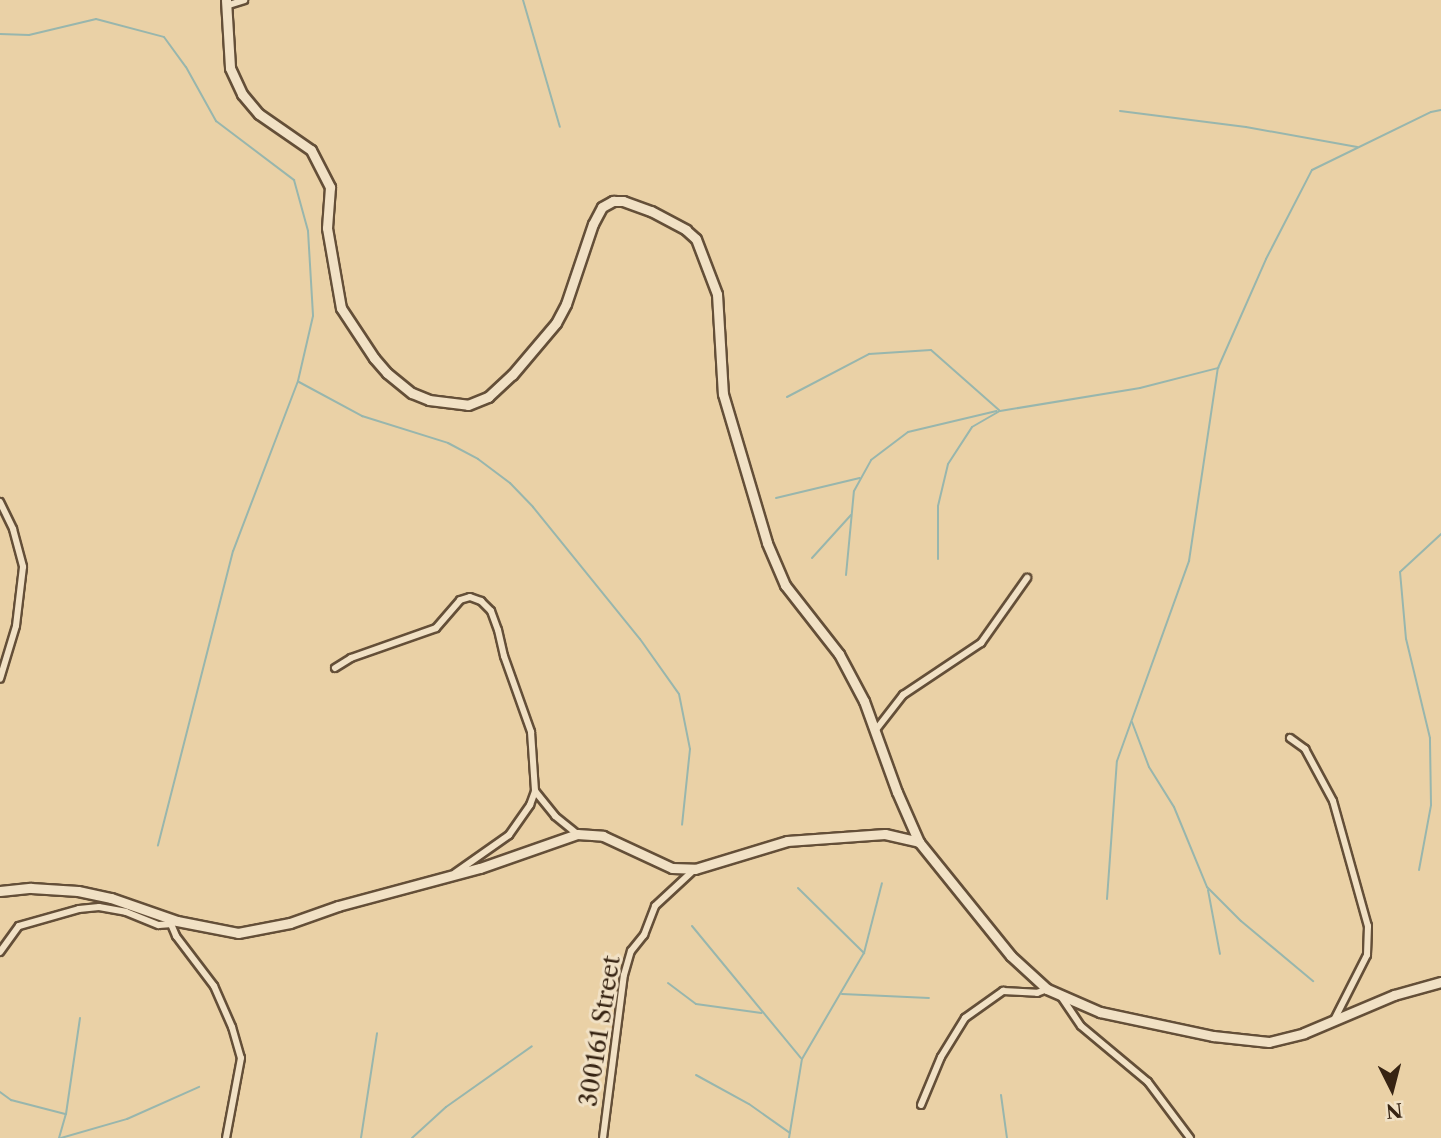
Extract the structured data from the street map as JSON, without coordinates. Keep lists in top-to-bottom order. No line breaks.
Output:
{"streets":{"street":["300161 Street"]},"north":"bottom"}
